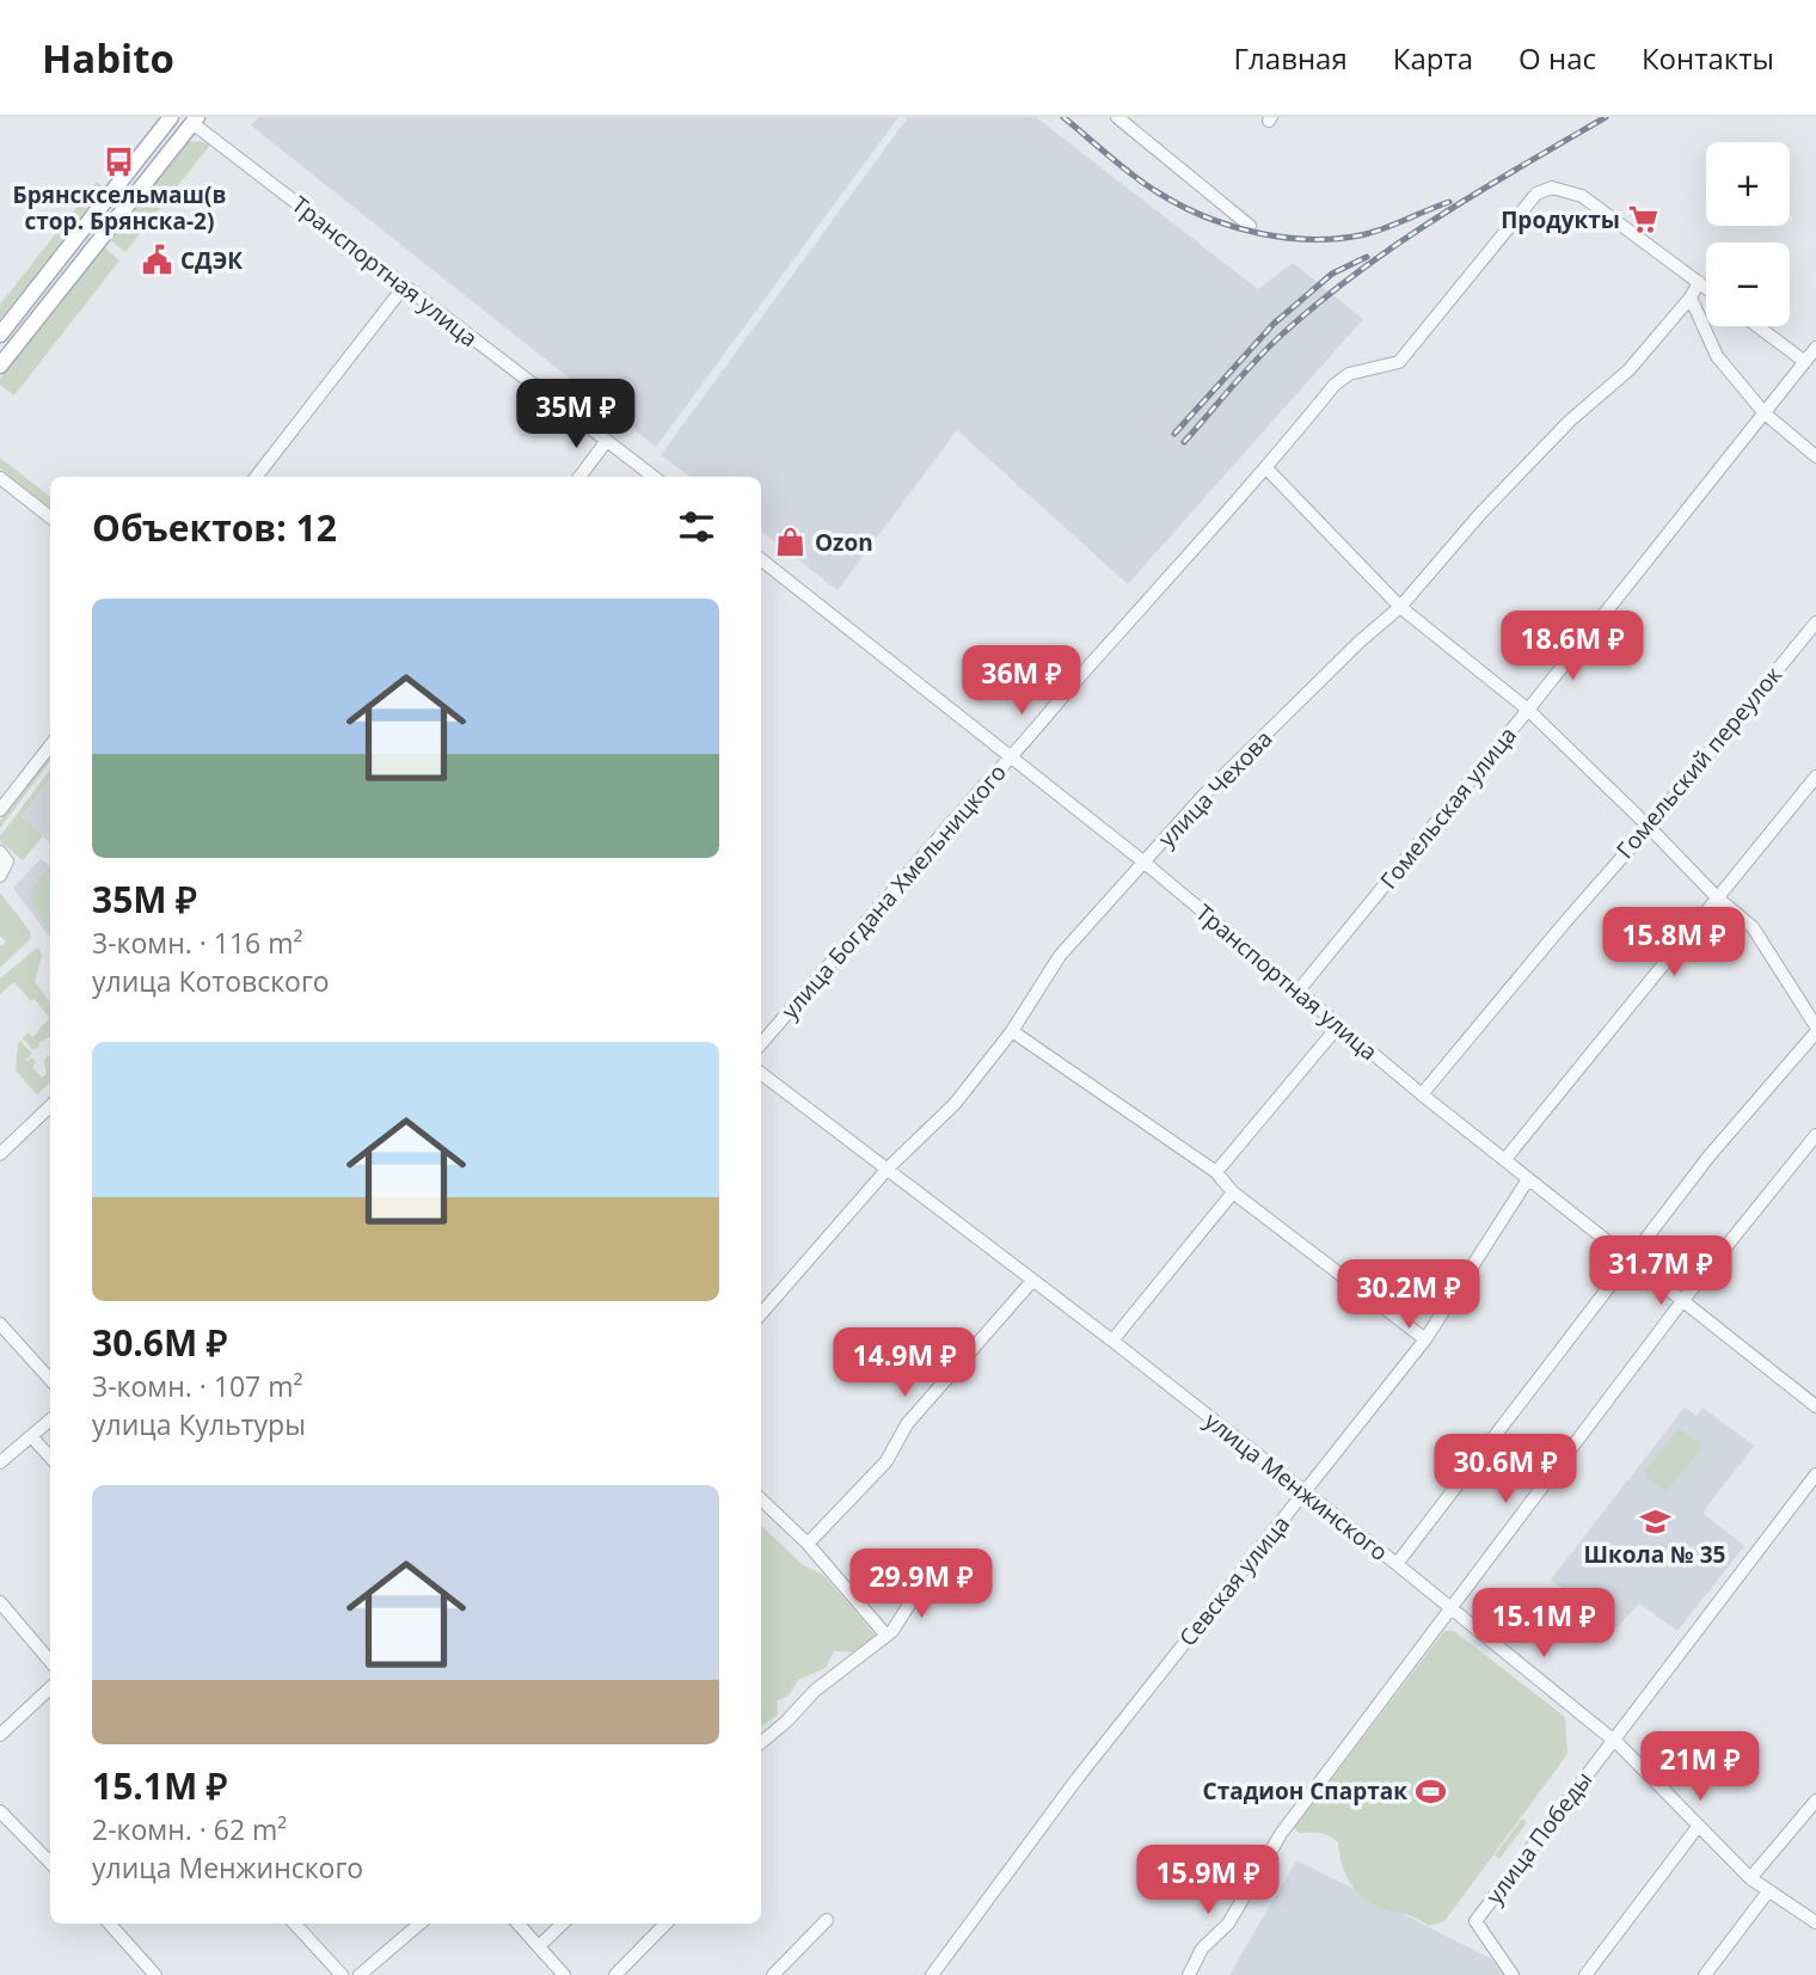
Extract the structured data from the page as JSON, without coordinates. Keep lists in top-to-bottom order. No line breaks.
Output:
{"streets":{"street":["Транспортная улица","Гомельский переулок","улица Чехова","Гомельская улица","улица Богдана Хмельницкого","улица Менжинского","Севская улица","улица Победы"]},"crossings":[["Транспортная улица","Гомельский переулок"],["Транспортная улица","улица Чехова"],["Транспортная улица","Гомельская улица"],["Транспортная улица","улица Богдана Хмельницкого"],["Транспортная улица","Севская улица"],["улица Чехова","улица Богдана Хмельницкого"],["улица Чехова","улица Менжинского"],["улица Менжинского","Севская улица"],["улица Менжинского","улица Победы"]],"places":{"bus stop":["Брянсксельмаш(в стор. Брянска-2)"],"supermarket":["Продукты"],"public building":["СДЭК"],"shop":["Ozon"],"school or university":["Школа № 35"],"sports":["Стадион Спартак"]},"page":{"header":"Habito","nav":["Главная","Карта","О нас","Контакты"],"map_buttons":["+","−"],"price":["35M ₽","18.6M ₽","36M ₽","15.8M ₽","31.7M ₽","30.2M ₽","14.9M ₽","30.6M ₽","29.9M ₽","15.1M ₽","21M ₽","15.9M ₽"],"heading":"Объектов: 12","list":[{"name":"35M ₽","note":"3-комн. · 116 m² · улица Котовского"},{"name":"30.6M ₽","note":"3-комн. · 107 m² · улица Культуры"},{"name":"15.1M ₽","note":"2-комн. · 62 m² · улица Менжинского"}]}}
